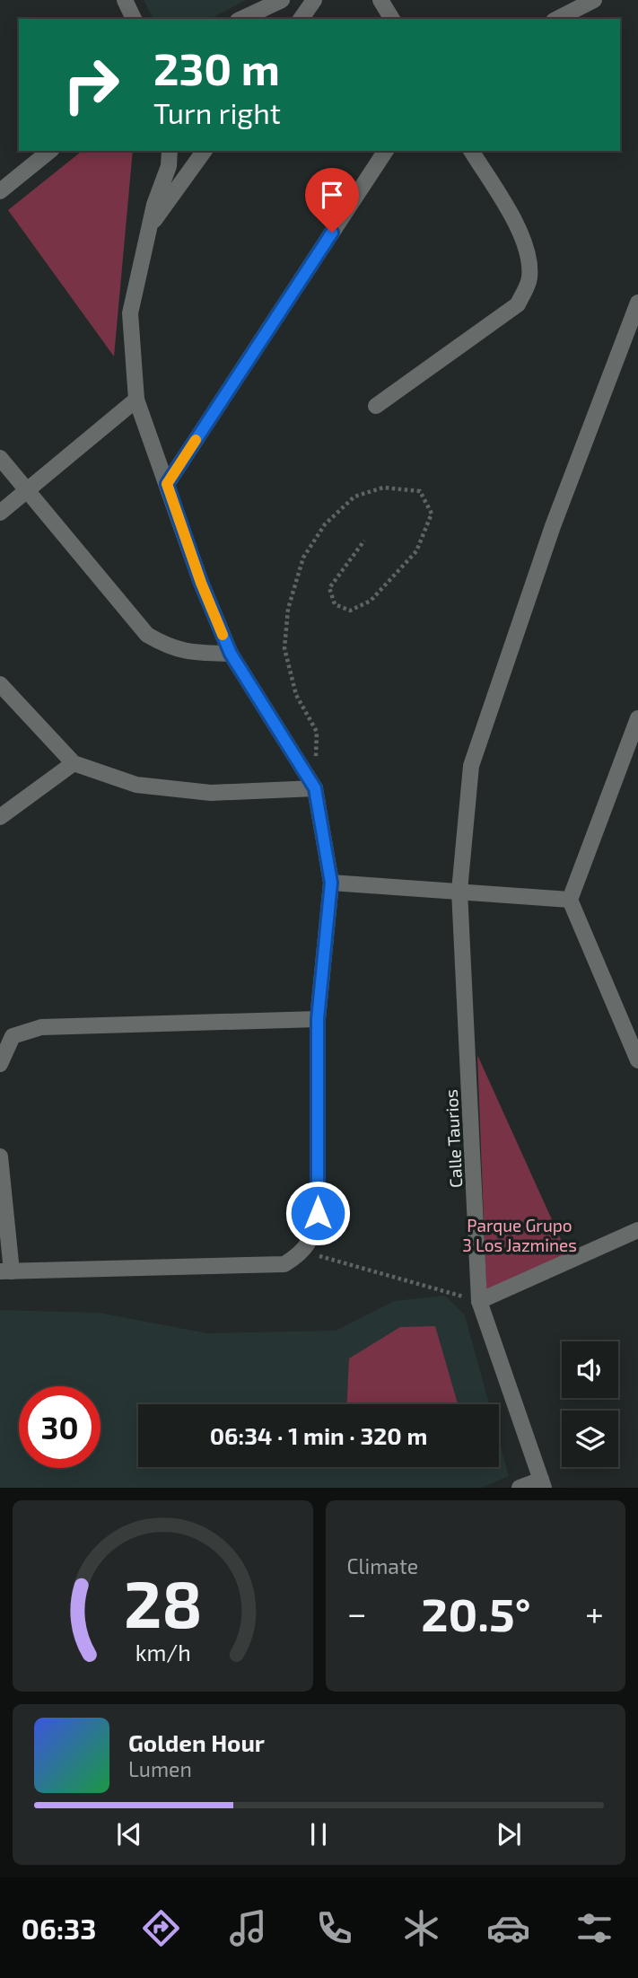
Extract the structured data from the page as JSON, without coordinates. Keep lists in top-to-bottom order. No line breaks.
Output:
{"streets":{"street":["Calle Taurios"]},"parks":["Parque Grupo 3 Los Jazmines"],"page":{"turn":["230 m","Turn right"],"limit":"30","trip":"06:34 · 1 min · 320 m","tile":"Climate","heat":["−","20.5°","+"],"song":["Golden Hour","Lumen"],"tabs":"06:33","gauge":["28","km/h"]}}
